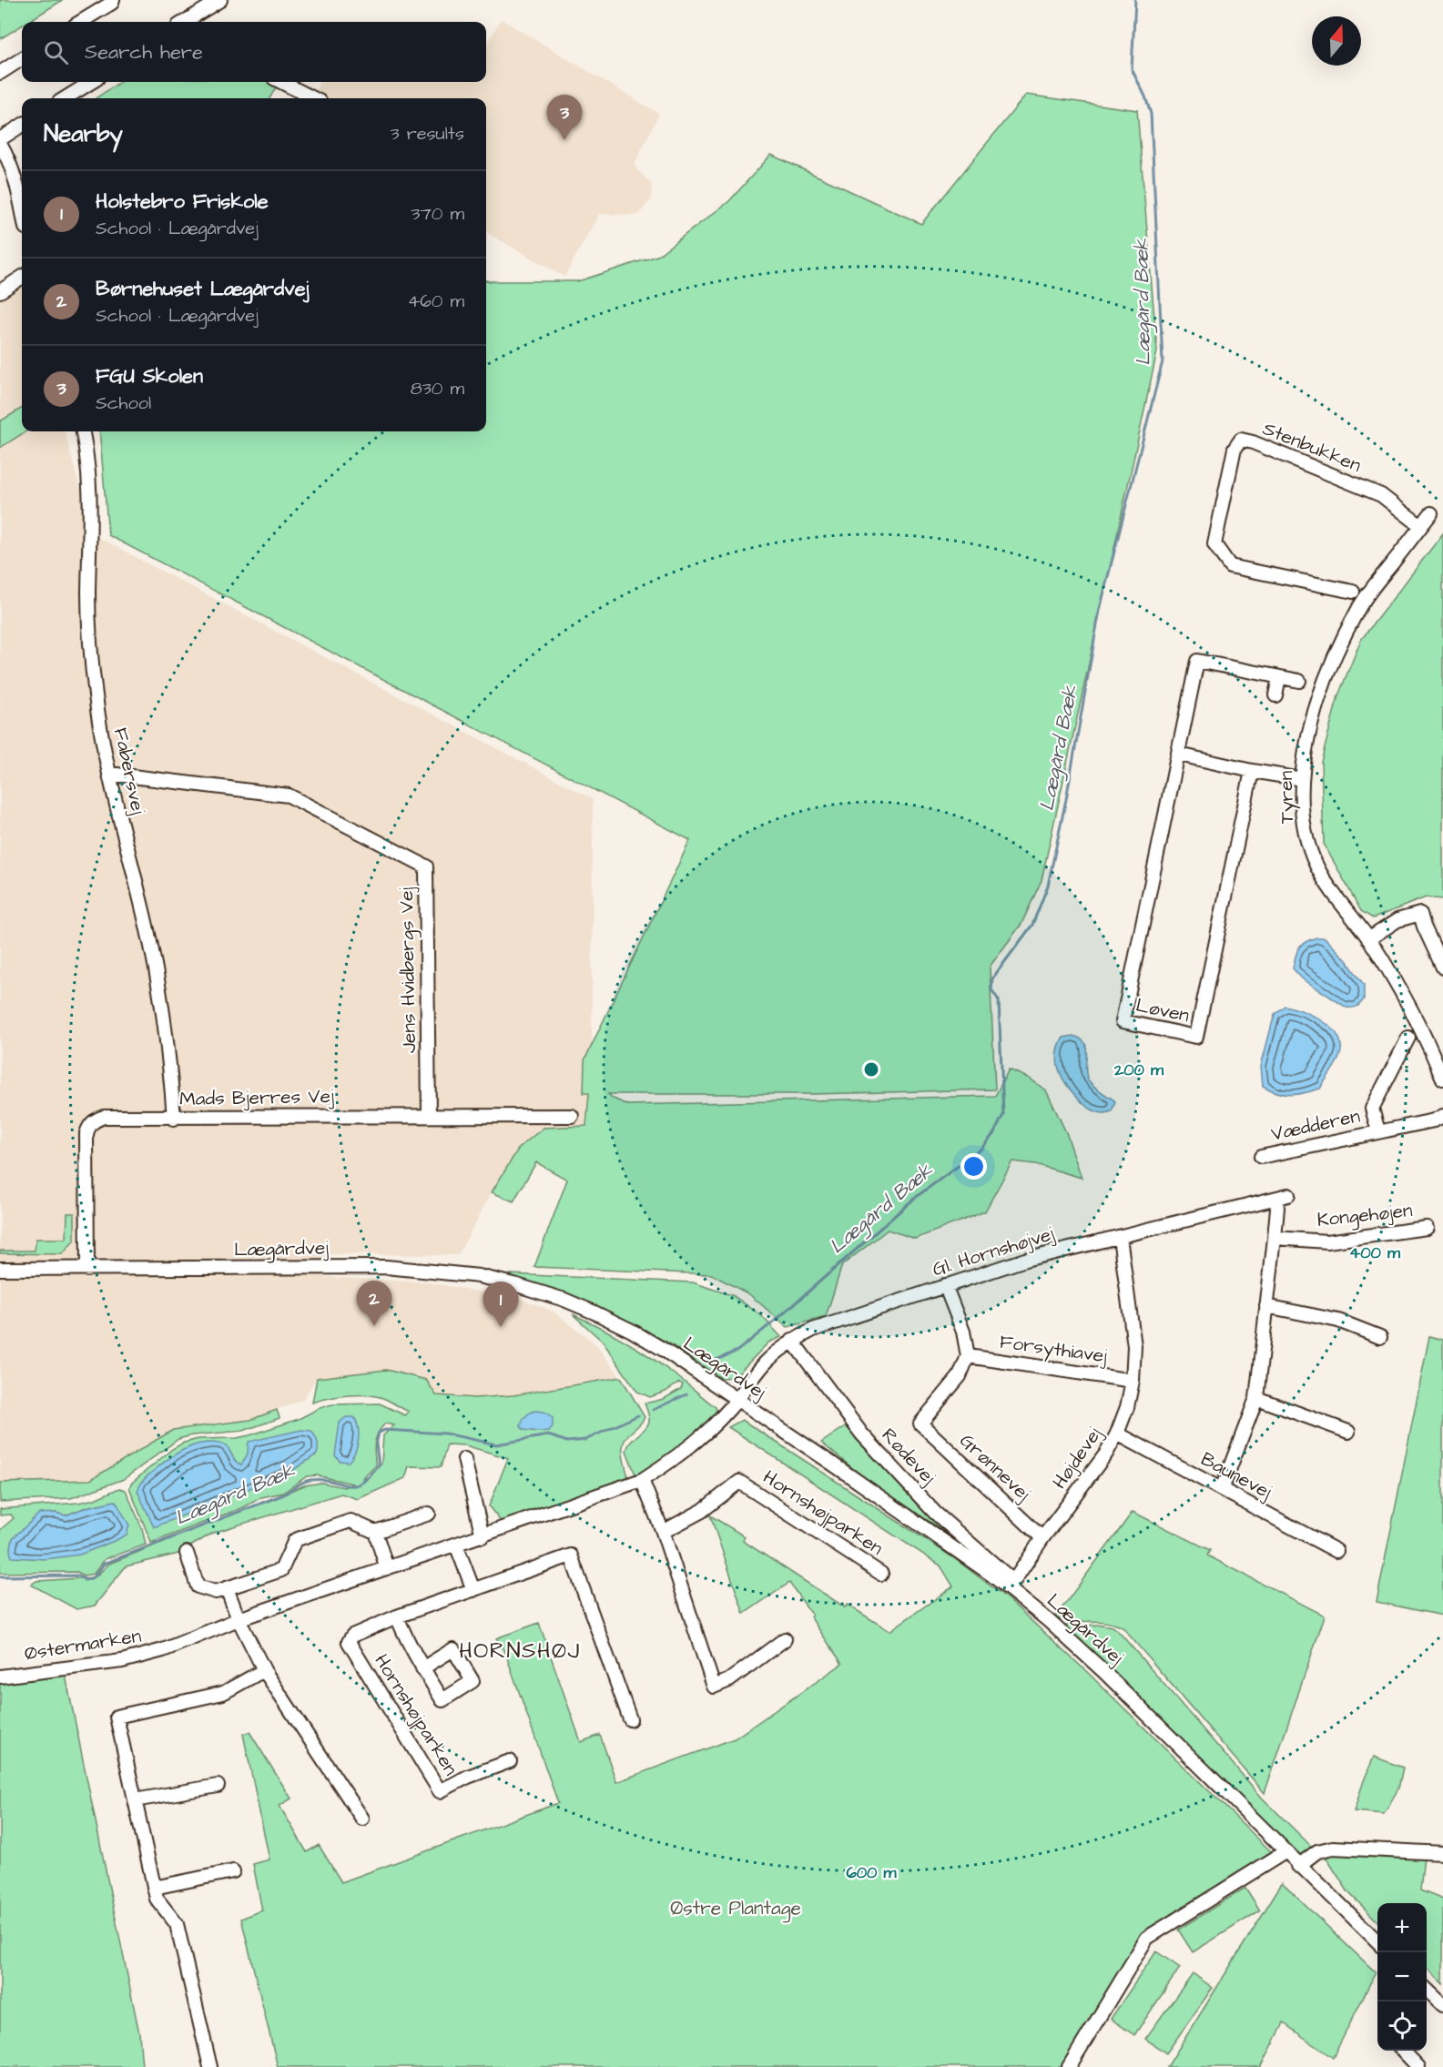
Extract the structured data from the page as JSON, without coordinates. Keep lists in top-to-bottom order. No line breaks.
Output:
{"streets":{"street":["Stenbukken","Fabersvej","Tyren","Jens Hvidbergs Vej","Løven","Mads Bjerres Vej","Vædderen","Kongehøjen","Lægårdvej","Gl. Hornshøjvej","Forsythiavej","Rødevej","Højdevej","Grønnevej","Baunevej","Hornshøjparken","Østermarken"]},"crossings":[["Stenbukken","Tyren"],["Fabersvej","Jens Hvidbergs Vej"],["Fabersvej","Mads Bjerres Vej"],["Jens Hvidbergs Vej","Mads Bjerres Vej"],["Mads Bjerres Vej","Lægårdvej"],["Lægårdvej","Gl. Hornshøjvej"],["Lægårdvej","Rødevej"],["Lægårdvej","Højdevej"],["Gl. Hornshøjvej","Rødevej"],["Gl. Hornshøjvej","Højdevej"],["Forsythiavej","Højdevej"],["Forsythiavej","Grønnevej"],["Rødevej","Højdevej"],["Højdevej","Grønnevej"],["Højdevej","Baunevej"]],"districts":["HORNSHØJ"],"water":["Lægård Bæk"],"parks":["Østre Plantage"],"north":"top","page":{"search":"Search here","pins":["3","2","1"],"heading":["Nearby","3 results"],"list":[{"mark":"1","name":"Holstebro Friskole","note":"School · Lægårdvej","value":"370 m"},{"mark":"2","name":"Børnehuset Lægårdvej","note":"School · Lægårdvej","value":"460 m"},{"mark":"3","name":"FGU Skolen","note":"School","value":"830 m"}],"map_buttons":["+","−"]},"rings":["200 m","400 m","600 m"]}
